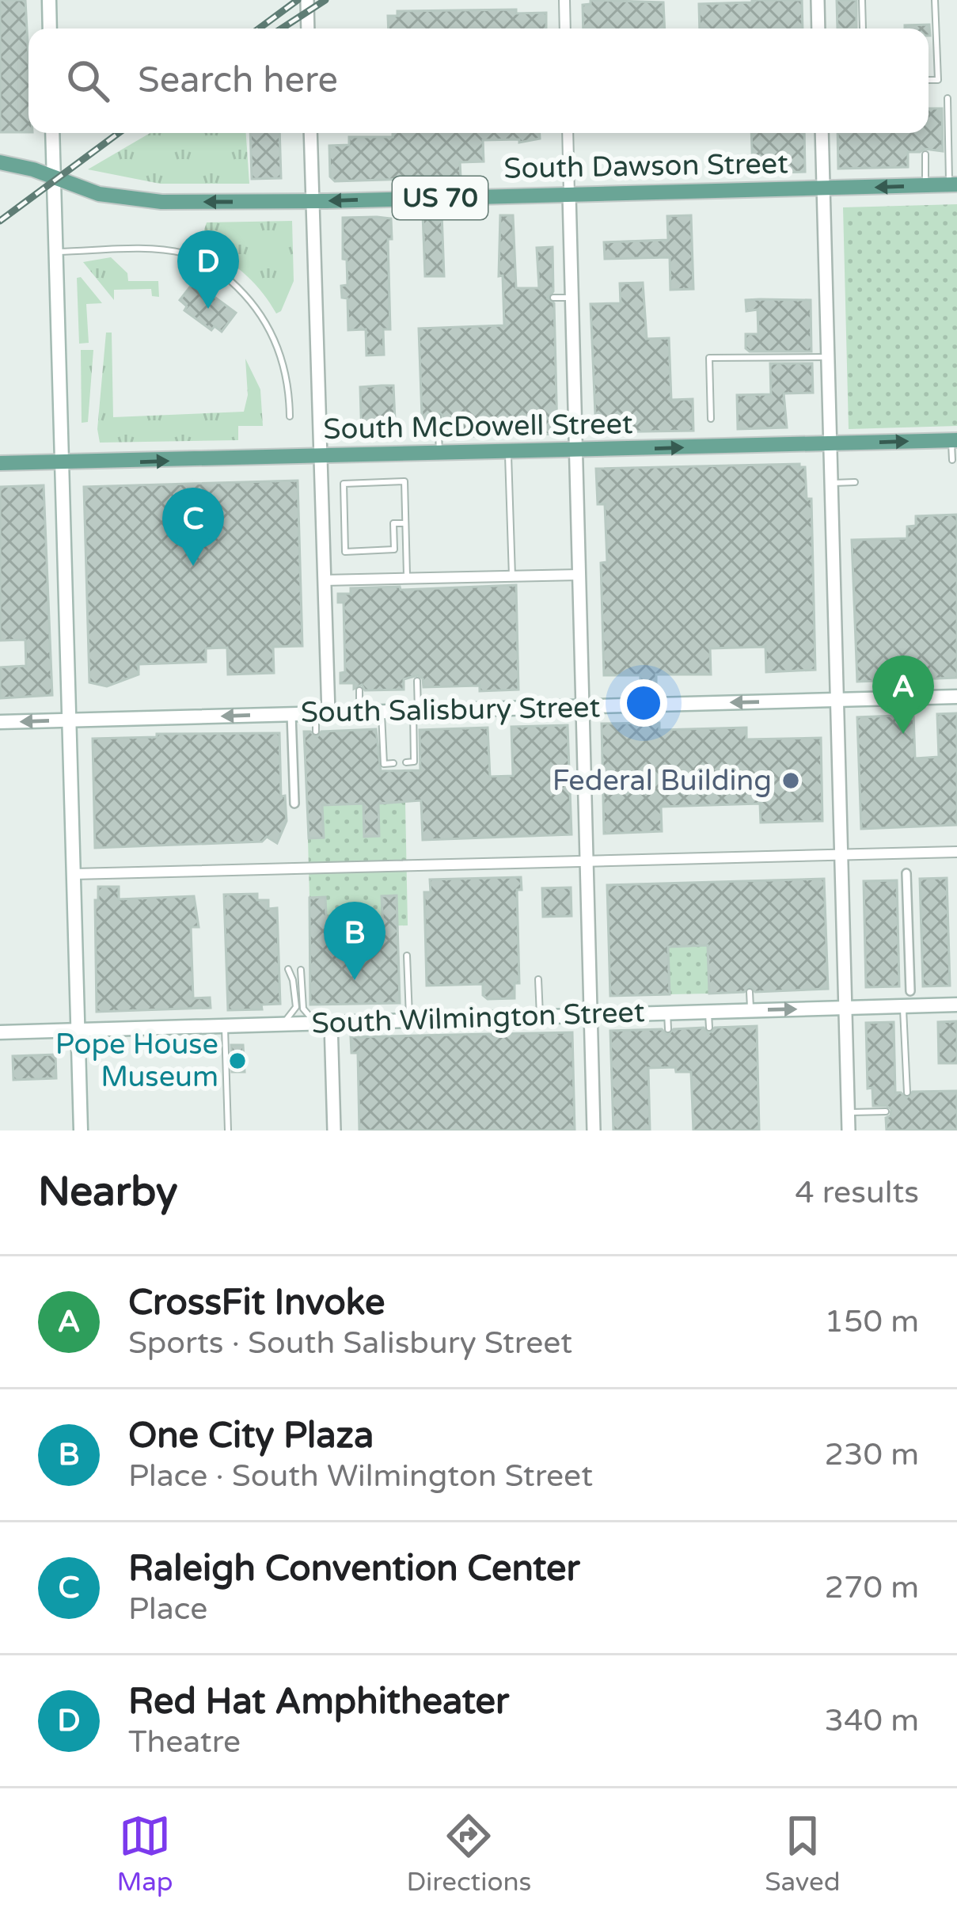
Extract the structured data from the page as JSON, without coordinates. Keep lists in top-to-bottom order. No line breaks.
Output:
{"streets":{"main road":["South Dawson Street","US 70","South McDowell Street","South Salisbury Street","South Wilmington Street"]},"one_way":["South Dawson Street","South McDowell Street","South Salisbury Street"],"places":["Federal Building","Pope House Museum"],"page":{"search":"Search here","pins":["D","C","A","B"],"heading":["Nearby","4 results"],"list":[{"mark":"A","name":"CrossFit Invoke","note":"Sports · South Salisbury Street","value":"150 m"},{"mark":"B","name":"One City Plaza","note":"Place · South Wilmington Street","value":"230 m"},{"mark":"C","name":"Raleigh Convention Center","note":"Place","value":"270 m"},{"mark":"D","name":"Red Hat Amphitheater","note":"Theatre","value":"340 m"}],"nav":["Map","Directions","Saved"]}}
